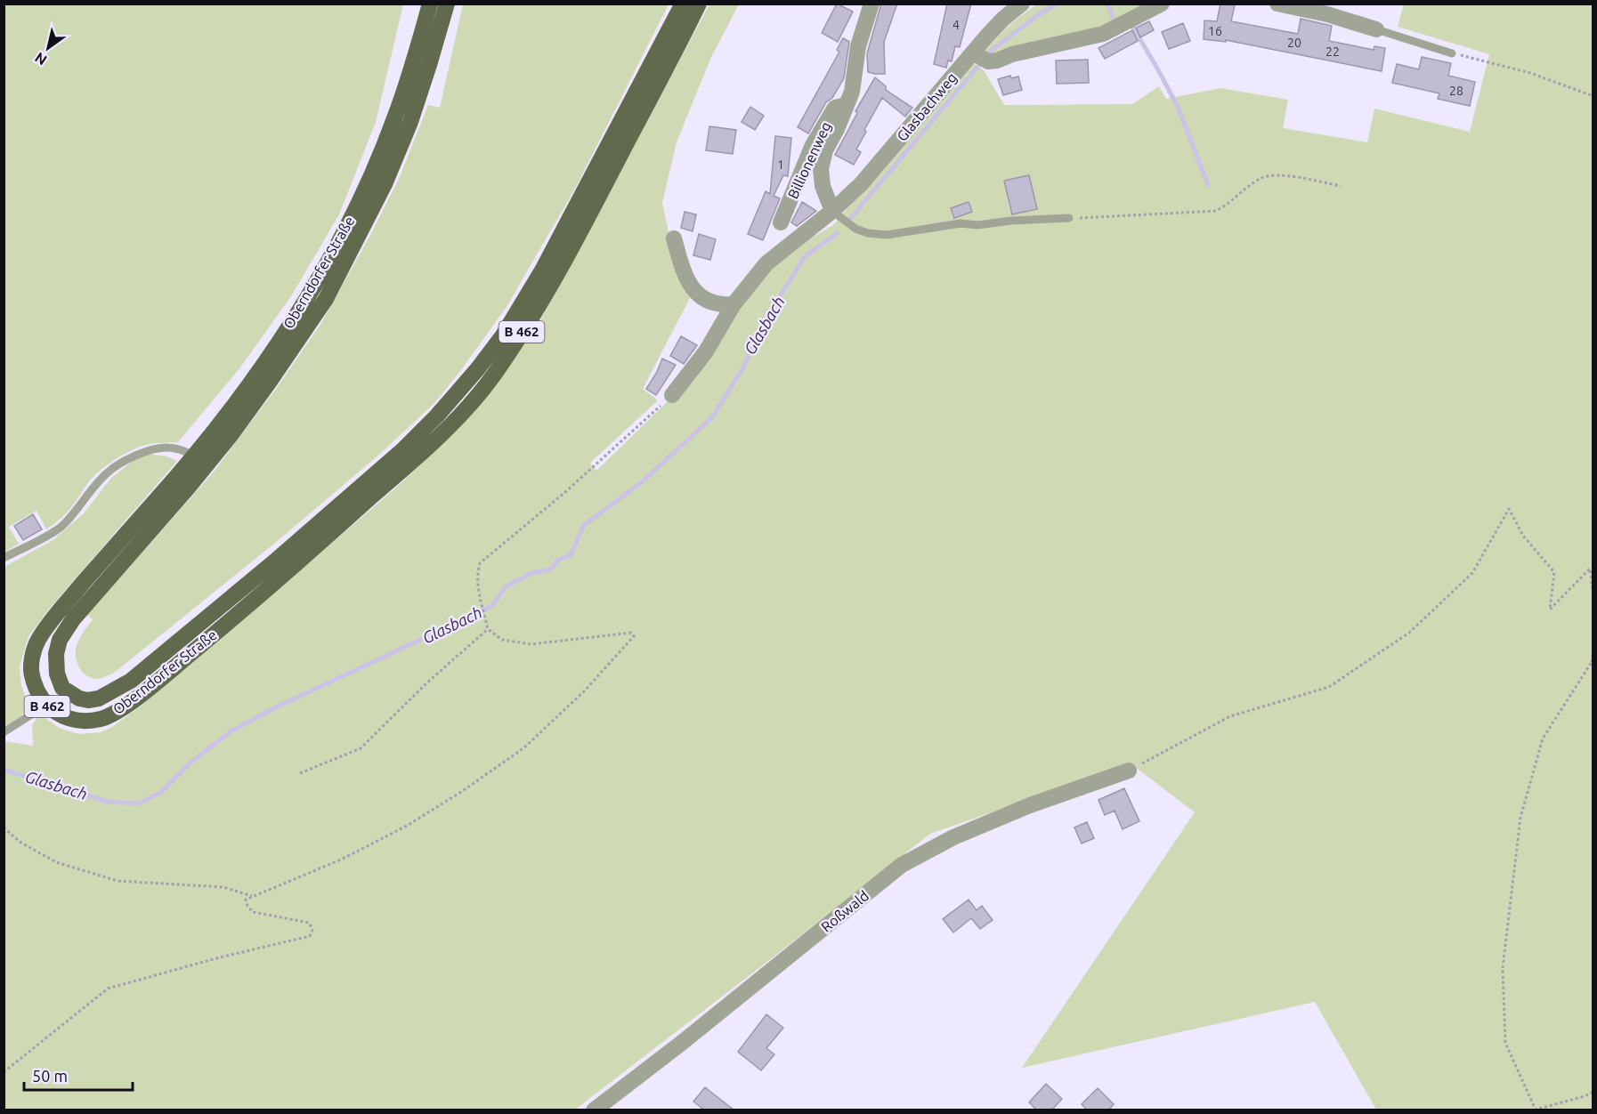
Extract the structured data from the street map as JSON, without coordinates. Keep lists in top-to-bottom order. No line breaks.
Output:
{"streets":{"main road":["Oberndorfer Straße","B 462"],"street":["Glasbachweg","Billionenweg","Roßwald"]},"crossings":[["Glasbachweg","Billionenweg"]],"water":["Glasbach"],"house_numbers":["4","16","20","22","28","1"],"scale_bar":"50 m","north":"bottom left"}
